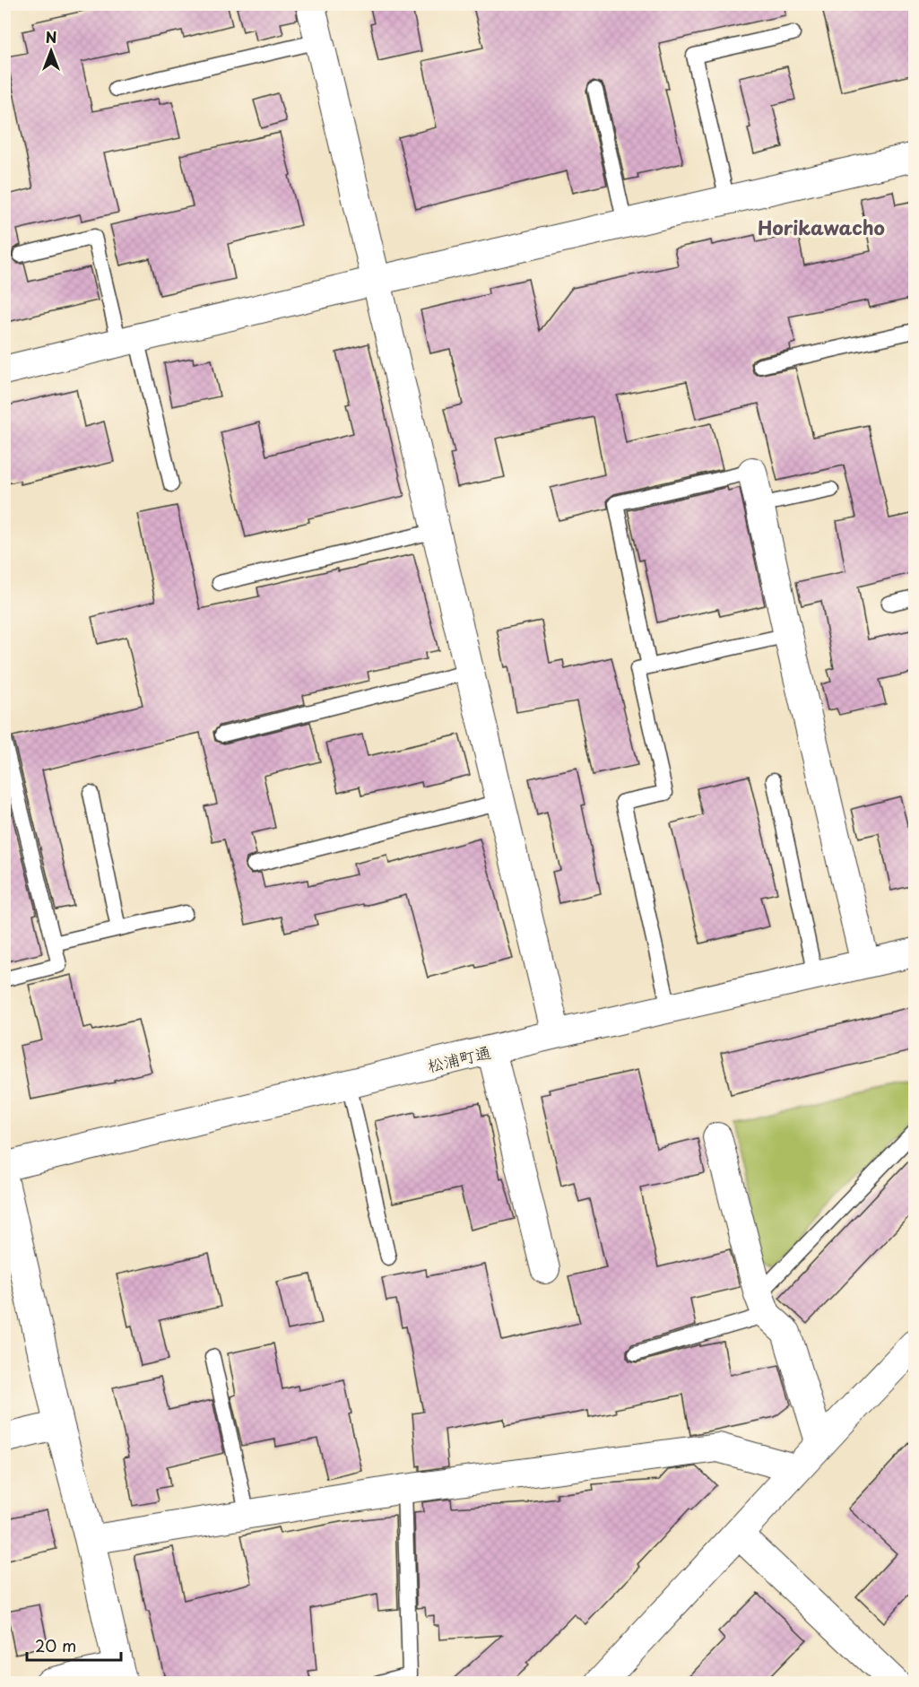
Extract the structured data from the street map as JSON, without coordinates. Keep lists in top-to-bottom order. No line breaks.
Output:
{"streets":{"street":["松浦町通"]},"districts":["Horikawacho"],"scale_bar":"20 m","north":"top"}
